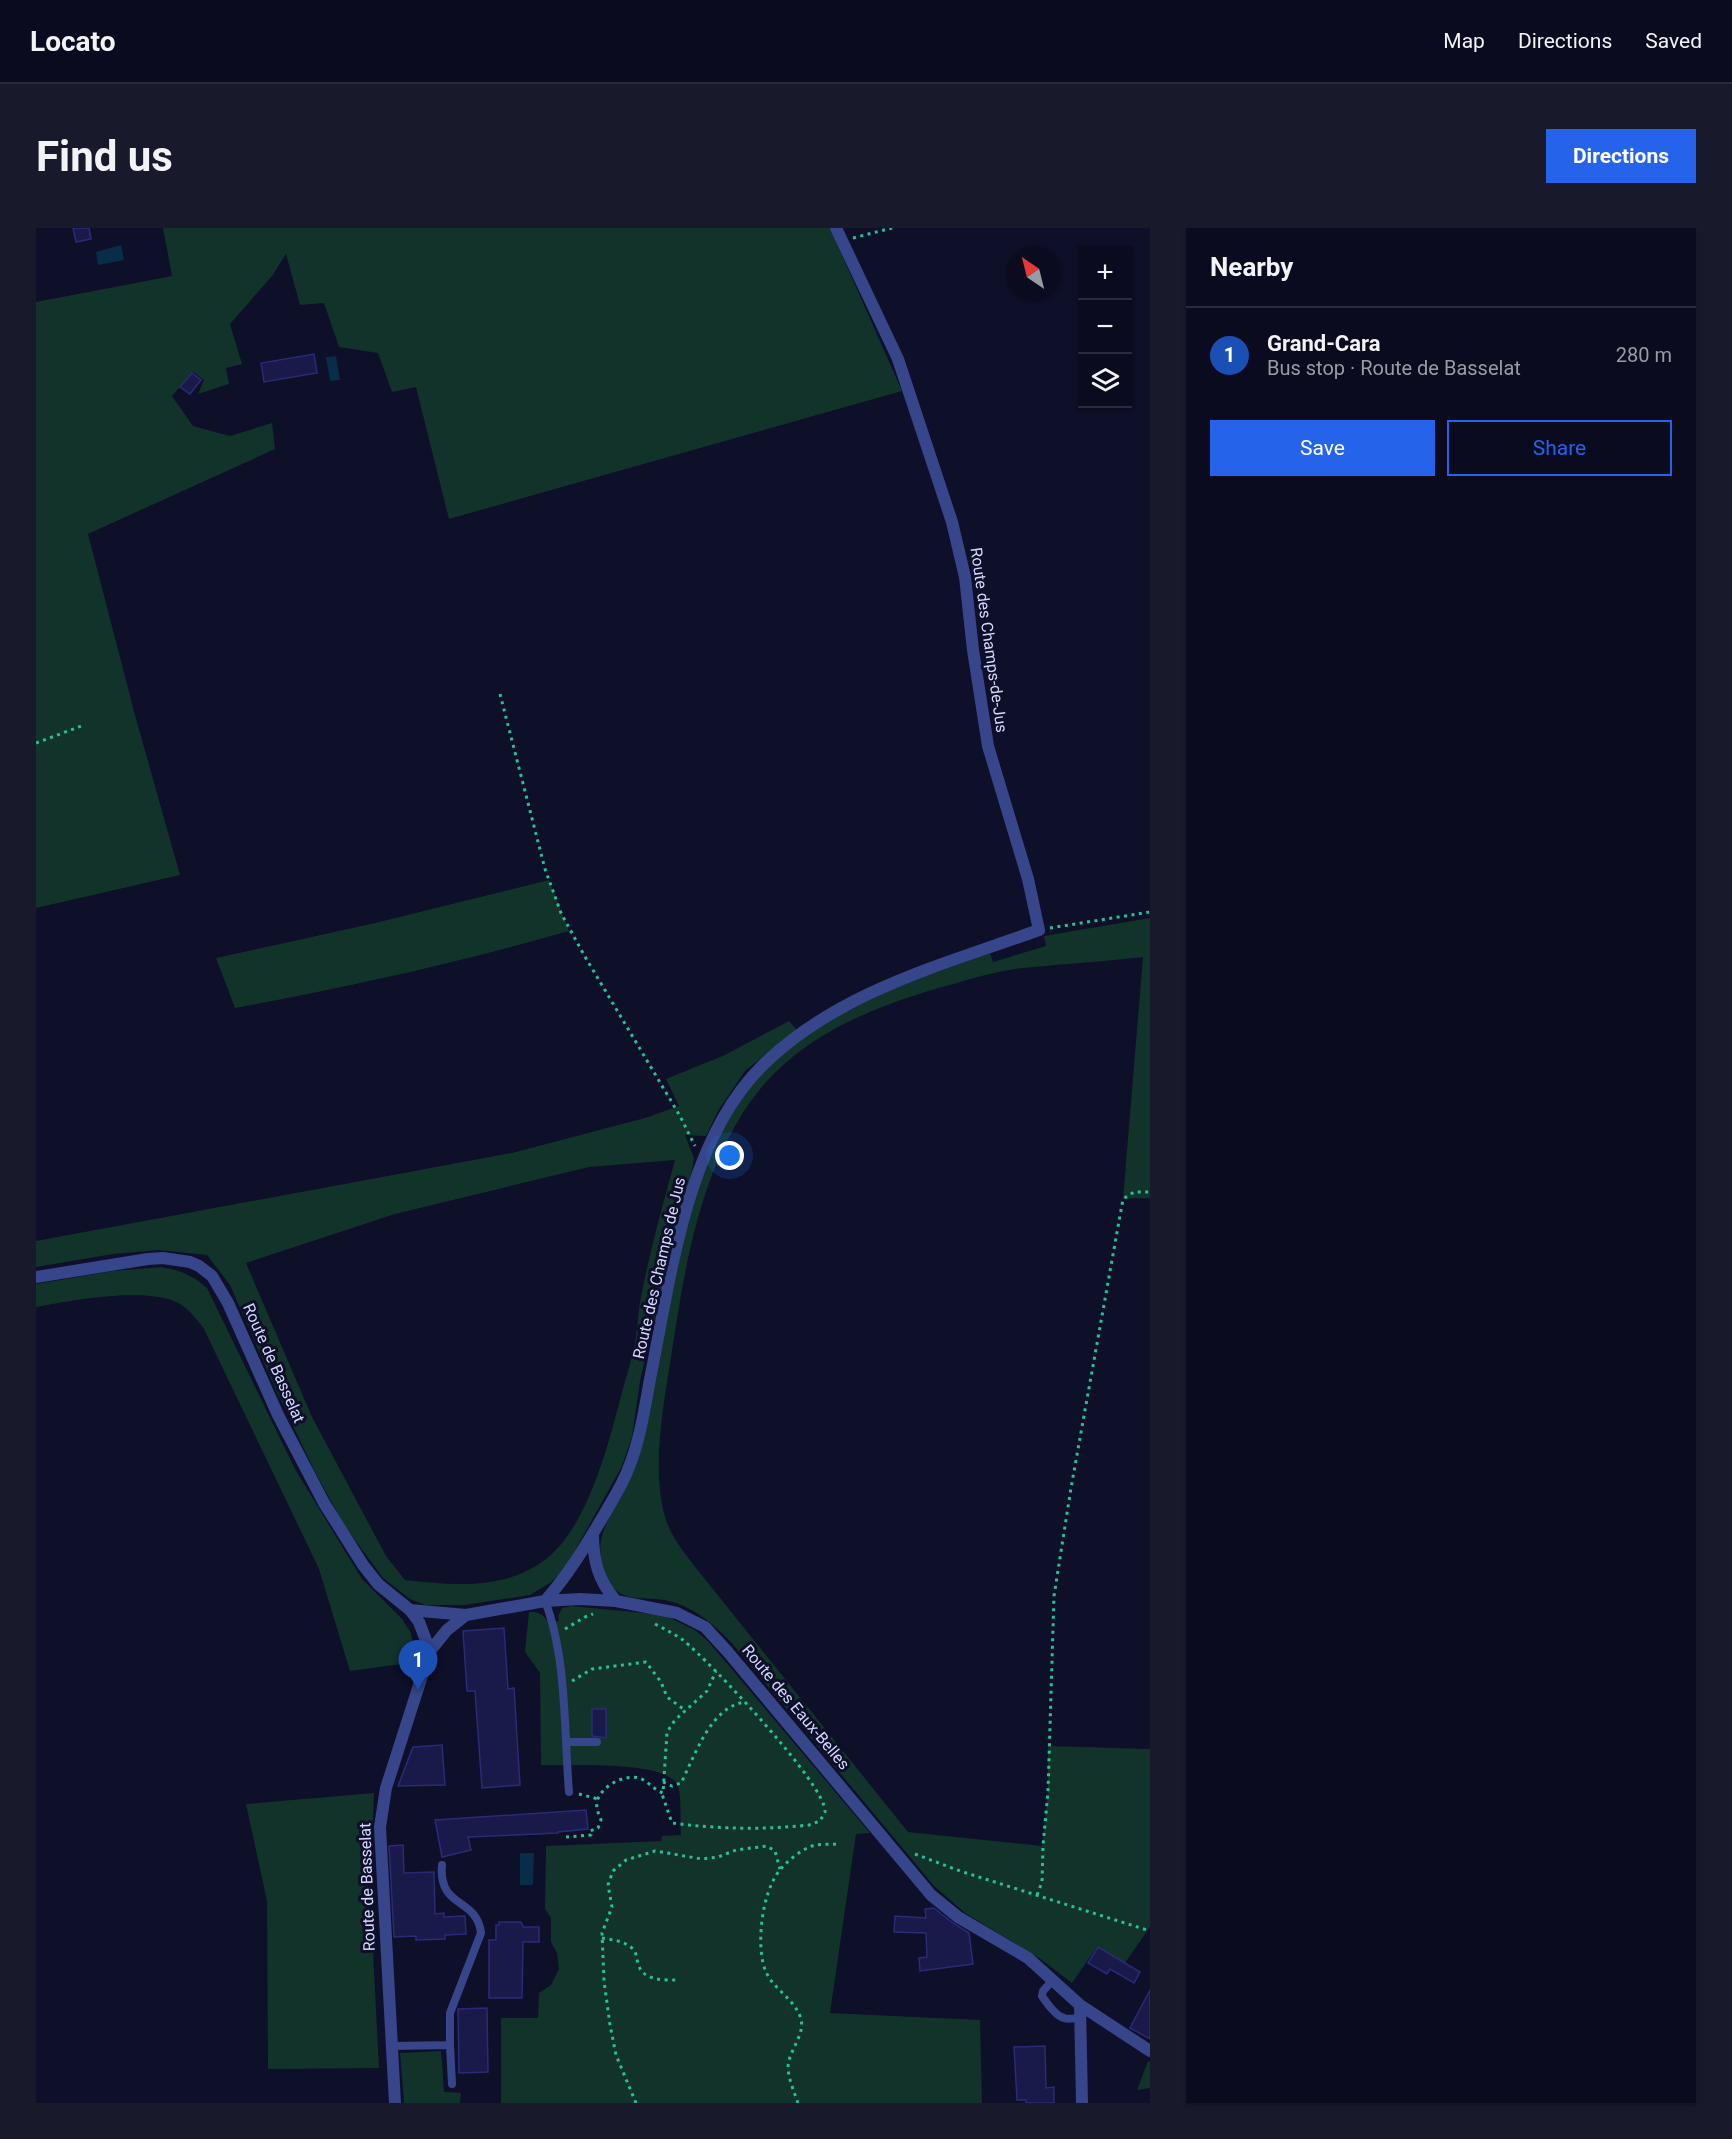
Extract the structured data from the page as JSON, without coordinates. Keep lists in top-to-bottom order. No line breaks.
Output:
{"streets":{"street":["Route des Champs-de-Jus","Route des Champs de Jus","Route de Basselat","Route des Eaux-Belles"]},"crossings":[["Route des Champs-de-Jus","Route des Champs de Jus"],["Route des Champs de Jus","Route des Eaux-Belles"]],"north":"top left","page":{"header":"Locato","nav":["Map","Directions","Saved"],"buttons":["Directions",["Save","Share"]],"title":"Find us","heading":"Nearby","map_buttons":["+","−"],"list":[{"mark":"1","name":"Grand-Cara","note":"Bus stop · Route de Basselat","value":"280 m"}],"pins":"1"}}
